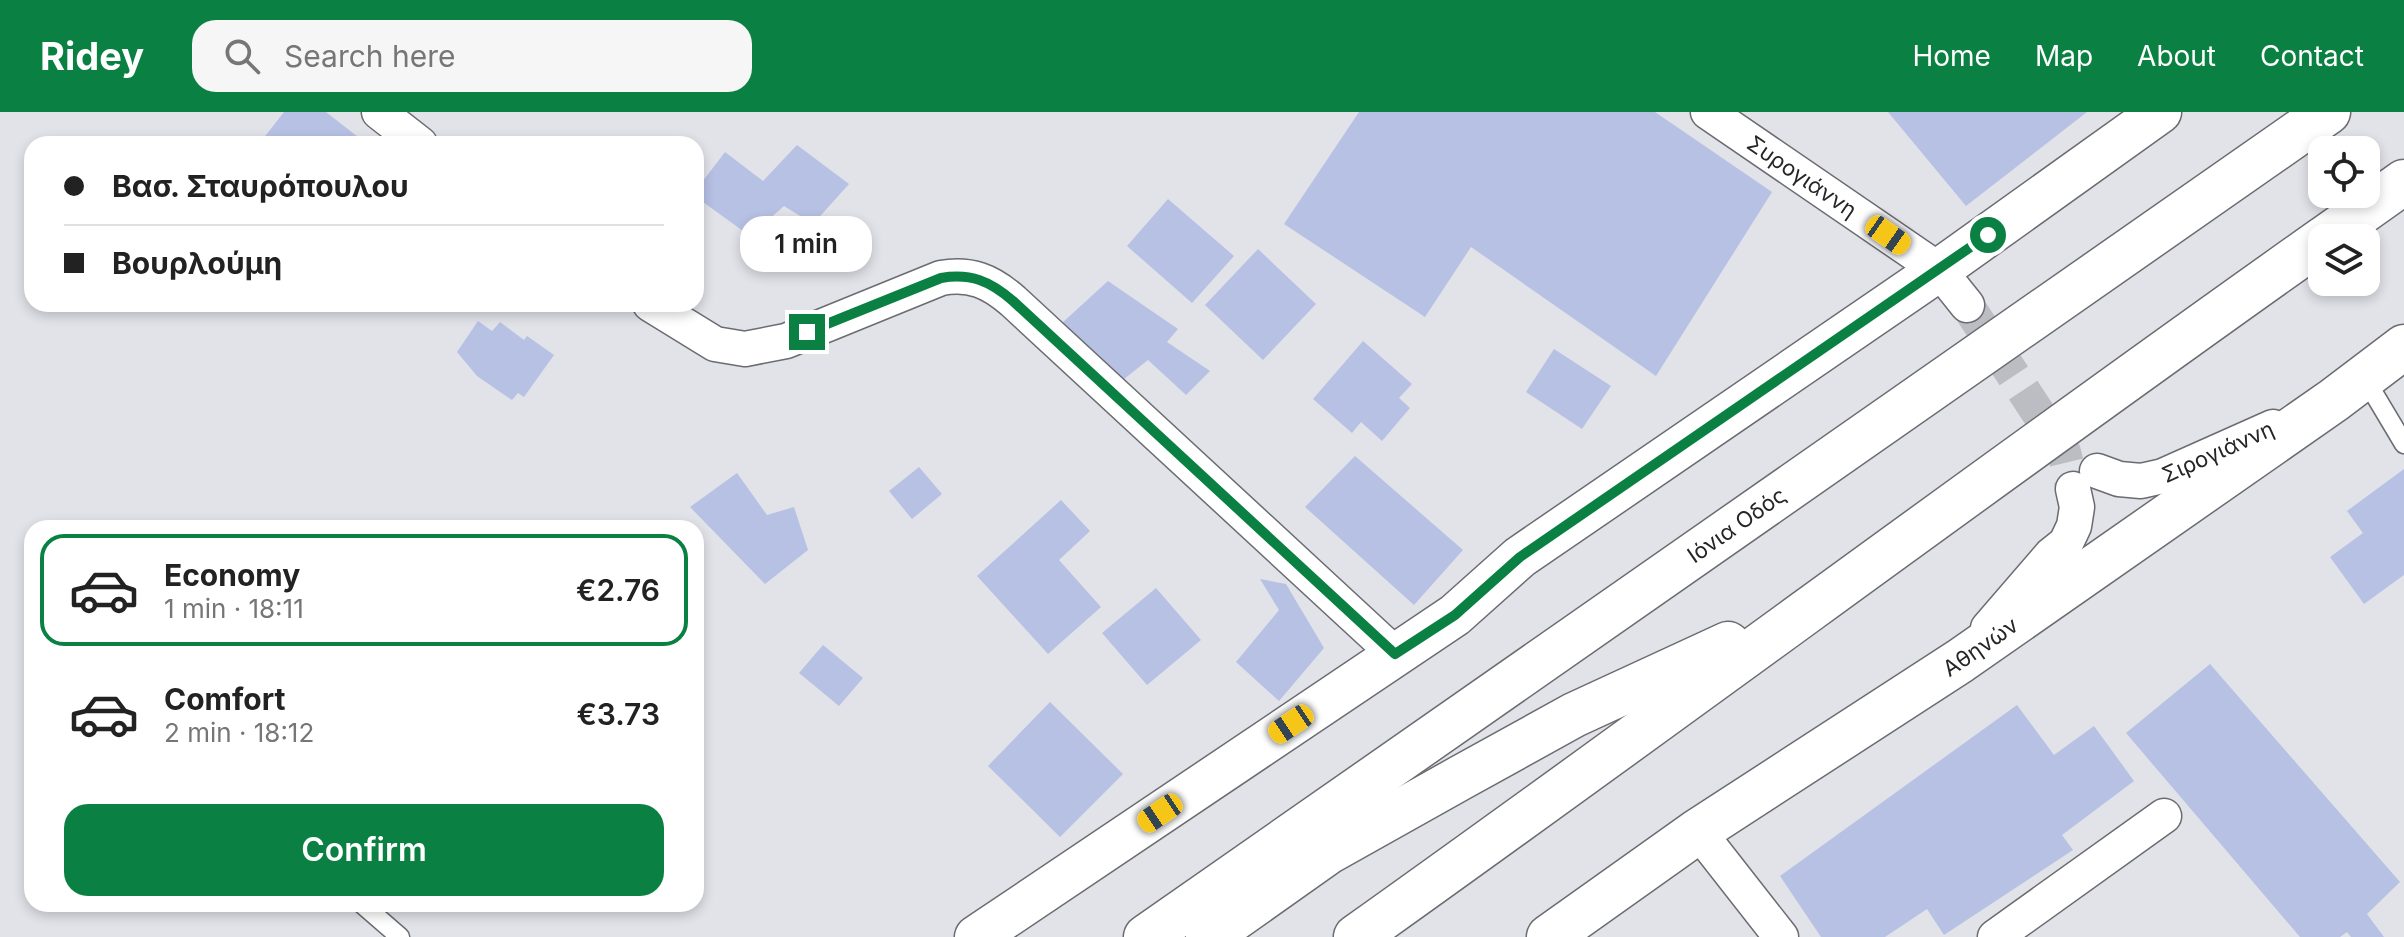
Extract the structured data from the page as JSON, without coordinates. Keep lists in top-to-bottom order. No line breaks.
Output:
{"streets":{"main road":["Ιόνια Οδός","Αθηνών"],"street":["Συρογιάννη","Σιρογιάννη"]},"crossings":[["Σιρογιάννη","Αθηνών"]],"page":{"header":"Ridey","search":"Search here","nav":["Home","Map","About","Contact"],"banner":["Βασ. Σταυρόπουλου","Βουρλούμη"],"bubble":"1 min","list":[{"name":"Economy","note":"1 min · 18:11","value":"€2.76"},{"name":"Comfort","note":"2 min · 18:12","value":"€3.73"}],"buttons":"Confirm"}}
